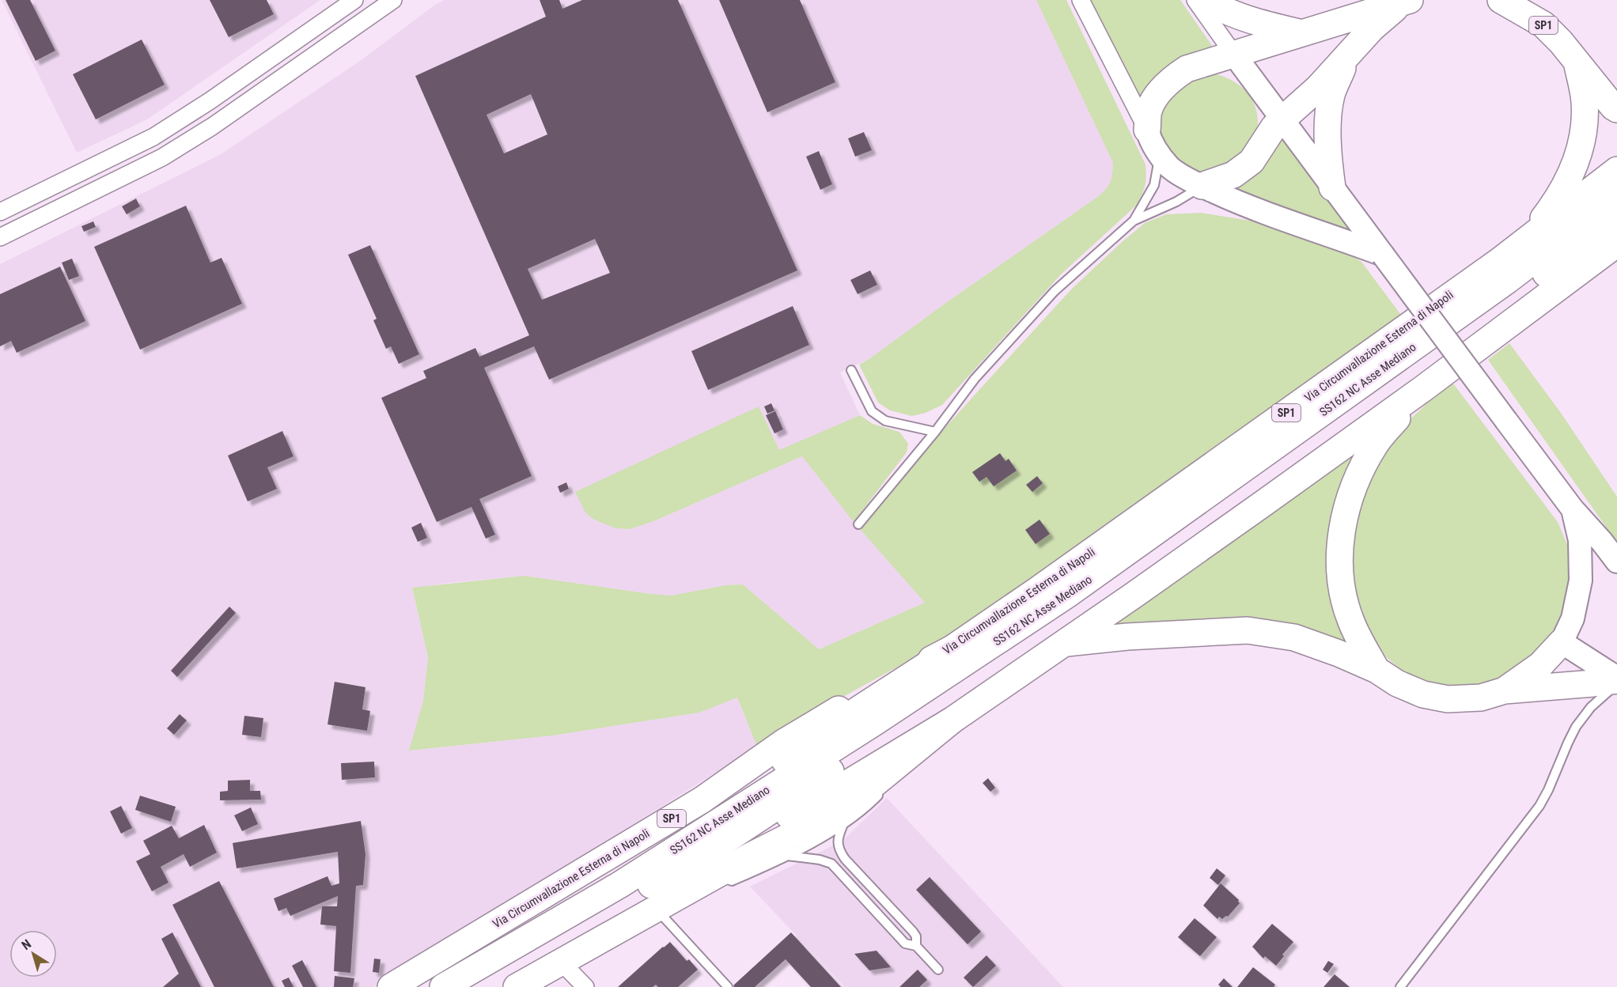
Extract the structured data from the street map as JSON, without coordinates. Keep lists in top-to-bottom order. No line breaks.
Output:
{"streets":{"main road":["SP1","Via Circumvallazione Esterna di Napoli","SS162 NC Asse Mediano"]},"north":"top left"}
